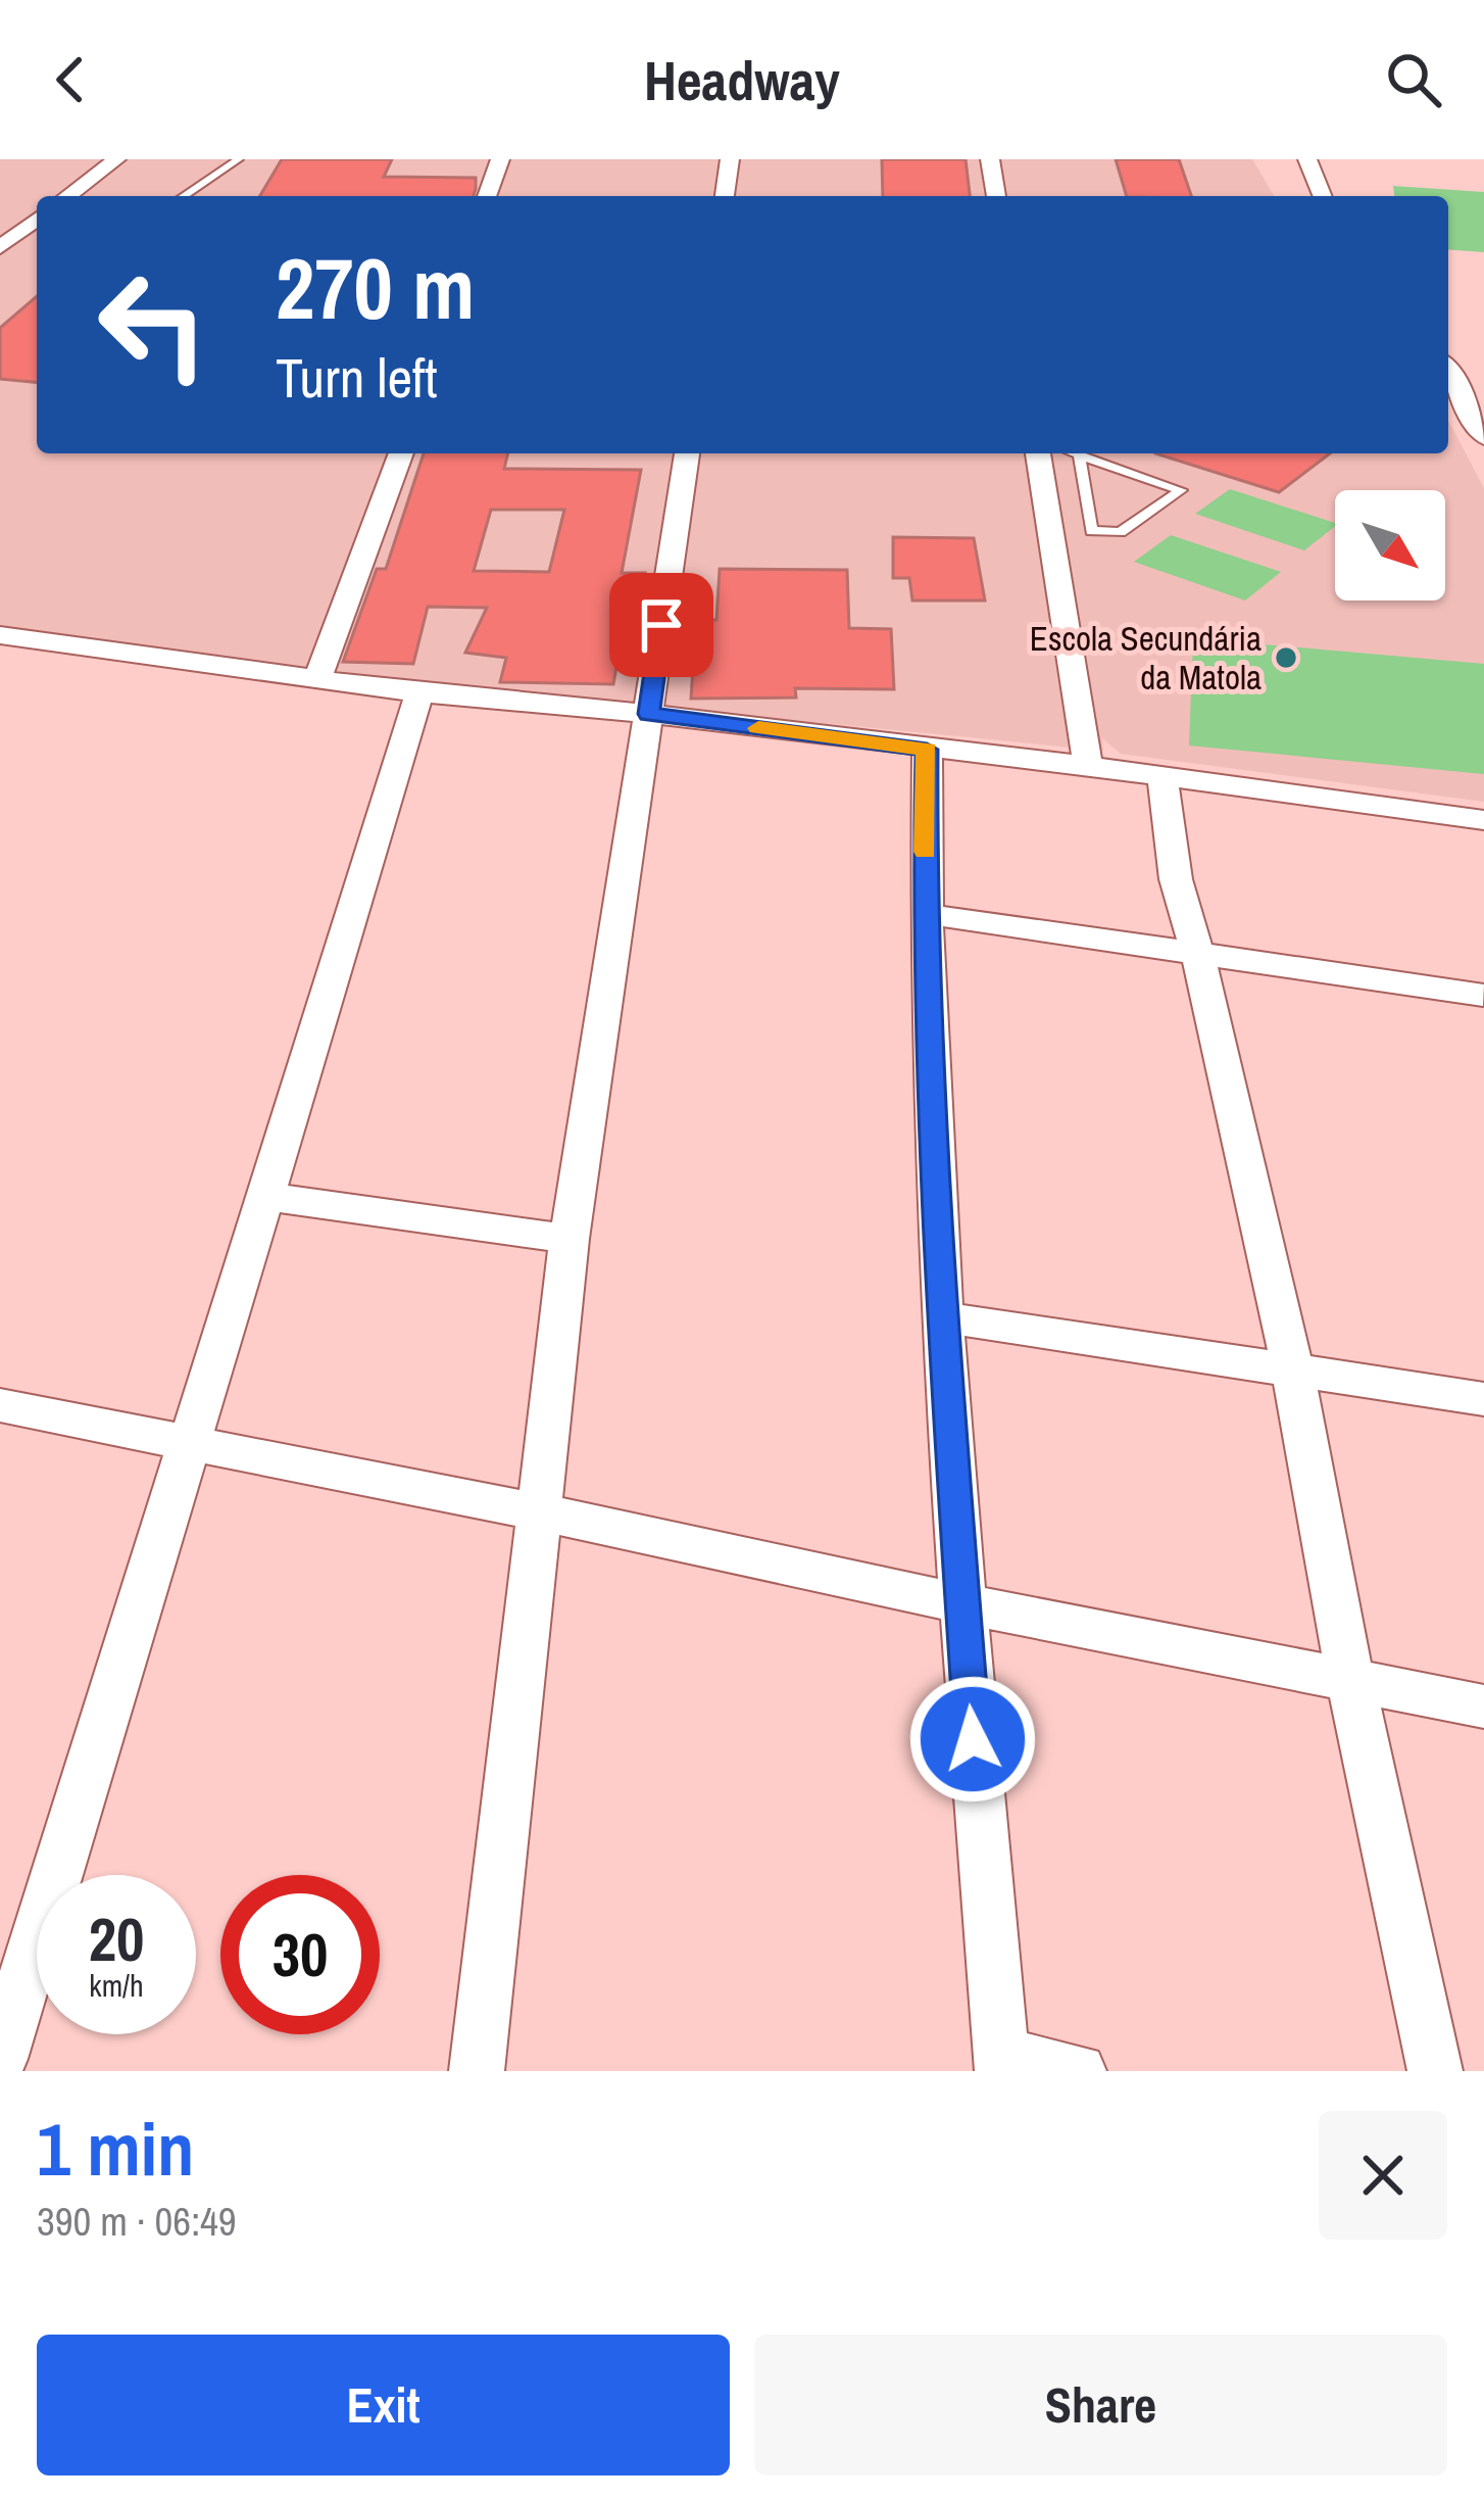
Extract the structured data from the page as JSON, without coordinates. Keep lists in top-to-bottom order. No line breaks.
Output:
{"places":["Escola Secundária da Matola"],"north":"bottom right","page":{"header":"Headway","turn":["270 m","Turn left"],"speed":"20 km/h","limit":"30","heading":["1 min","390 m · 06:49"],"buttons":["Exit","Share"]}}
